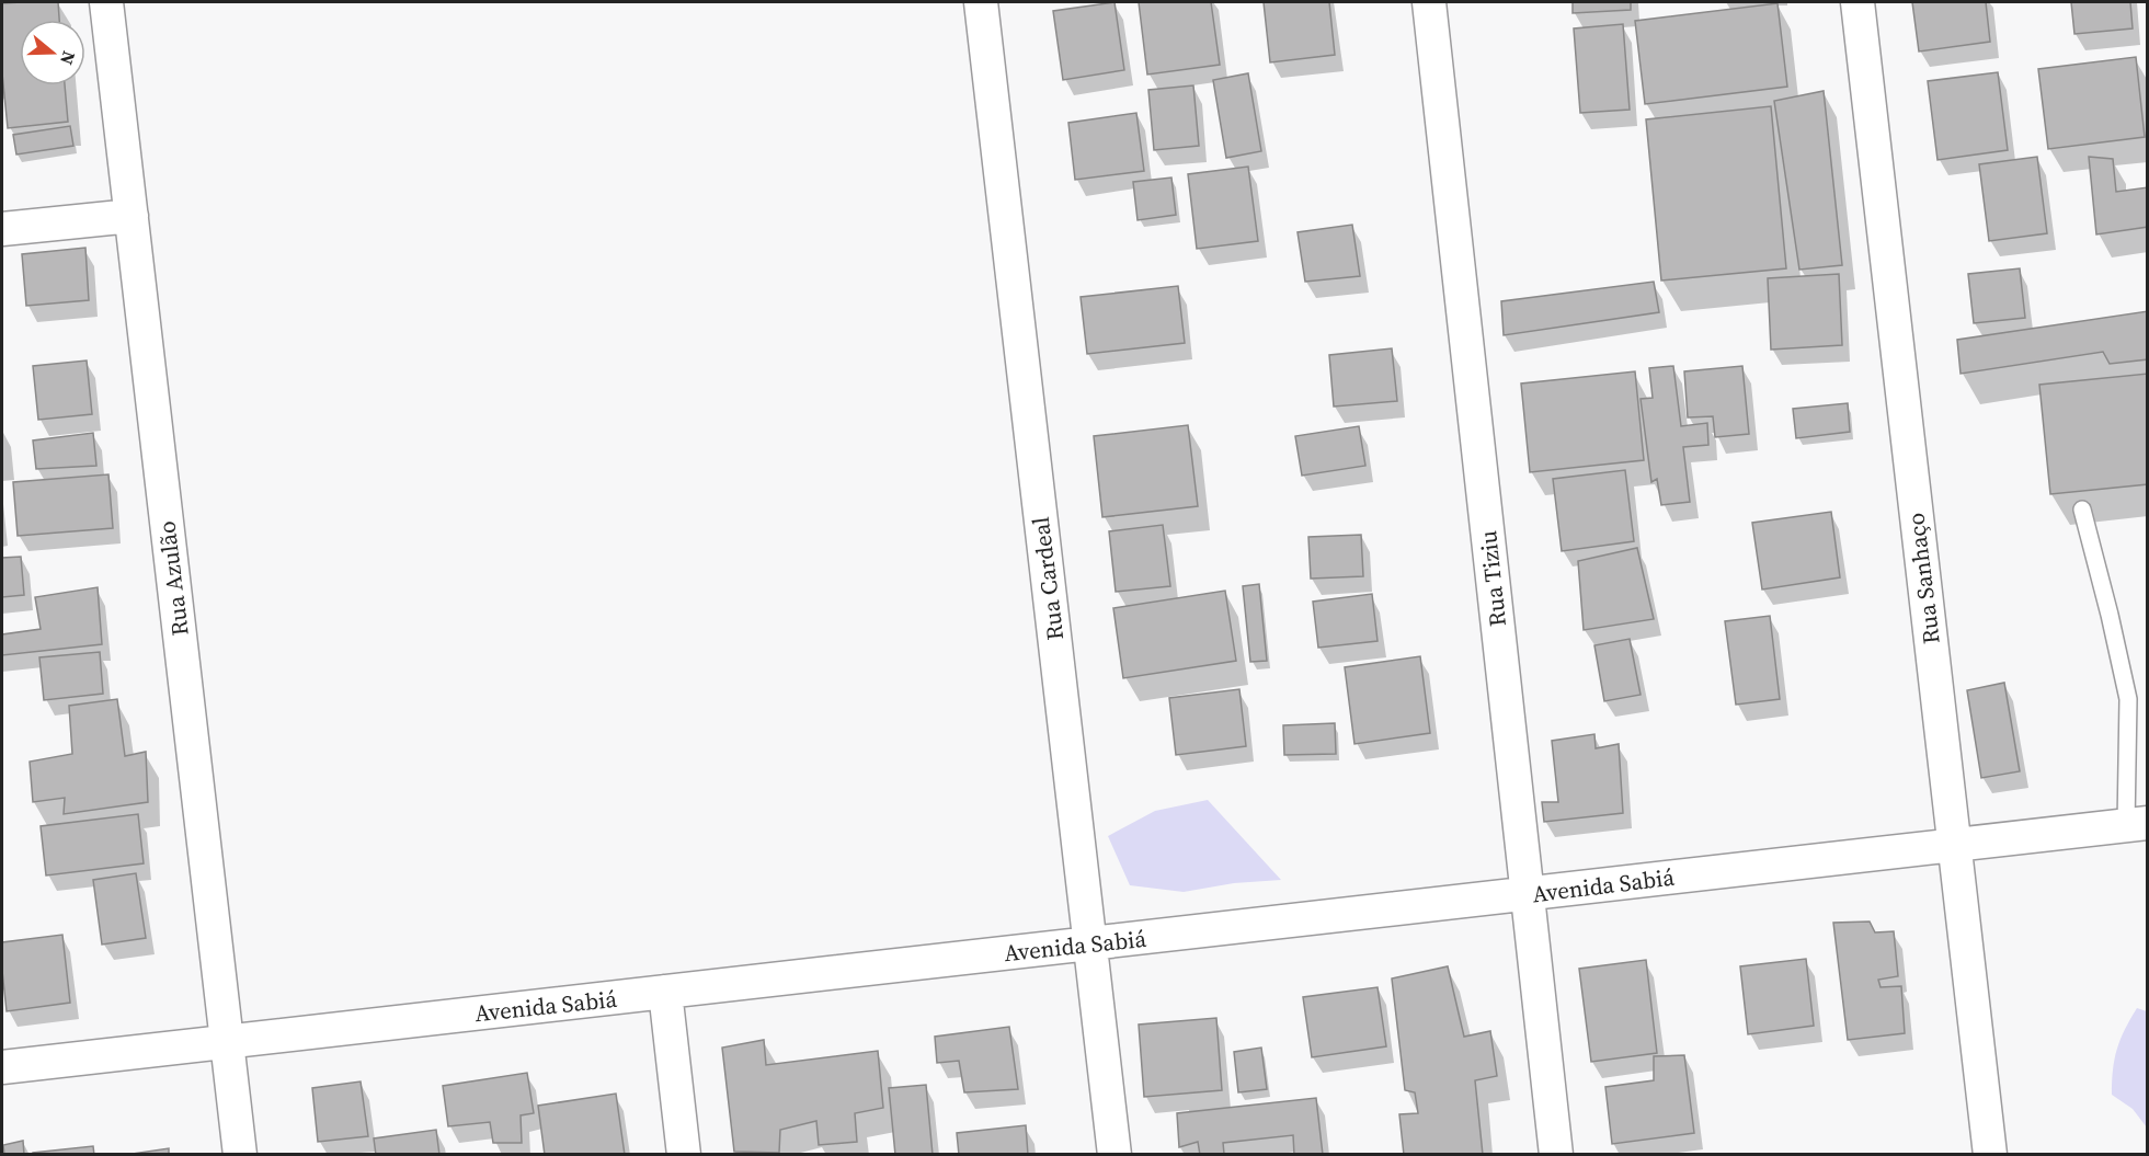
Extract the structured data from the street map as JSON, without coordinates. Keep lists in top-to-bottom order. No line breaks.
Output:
{"streets":{"street":["Rua Azulão","Rua Cardeal","Rua Tiziu","Rua Sanhaço","Avenida Sabiá"]},"crossings":[["Rua Azulão","Avenida Sabiá"],["Rua Cardeal","Avenida Sabiá"],["Rua Tiziu","Avenida Sabiá"],["Rua Sanhaço","Avenida Sabiá"]],"north":"right"}
